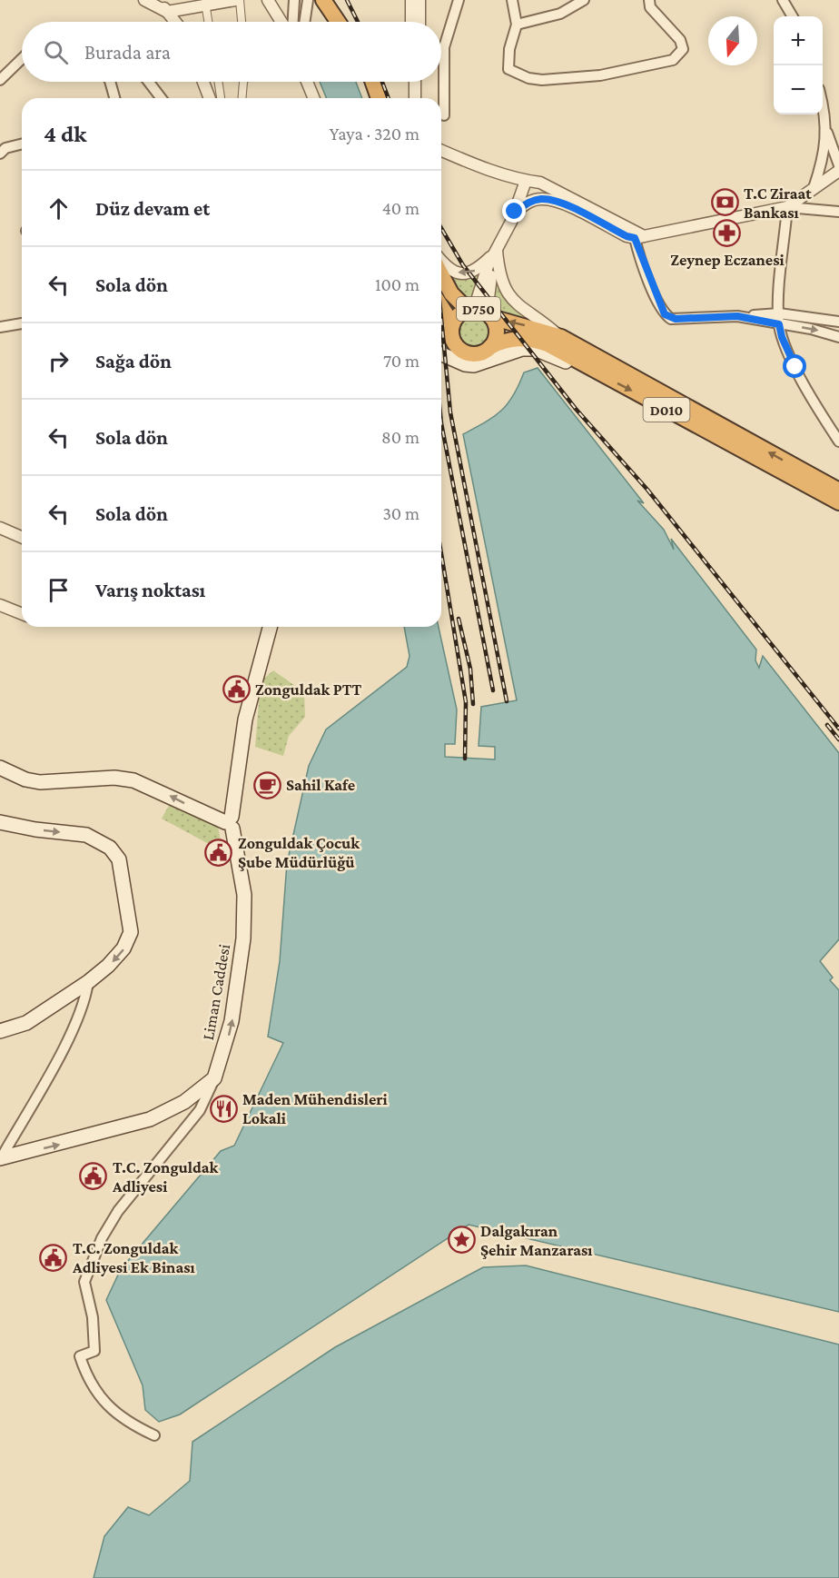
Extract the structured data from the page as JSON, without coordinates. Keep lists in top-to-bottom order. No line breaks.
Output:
{"streets":{"highway":["D750","D010"],"main road":["Liman Caddesi"]},"crossings":[["D750","D010"]],"places":{"bank":["T.C Ziraat Bankası"],"pharmacy":["Zeynep Eczanesi"],"public building":["Zonguldak PTT","Zonguldak Çocuk Şube Müdürlüğü","T.C. Zonguldak Adliyesi","T.C. Zonguldak Adliyesi Ek Binası"],"cafe":["Sahil Kafe"],"restaurant":["Maden Mühendisleri Lokali"],"place":["Dalgakıran Şehir Manzarası"]},"north":"bottom","page":{"map_buttons":["+","−"],"search":"Burada ara","heading":["4 dk","Yaya · 320 m"],"list":[["Düz devam et","40 m"],["Sola dön","100 m"],["Sağa dön","70 m"],["Sola dön","80 m"],["Sola dön","30 m"],"Varış noktası"]}}
